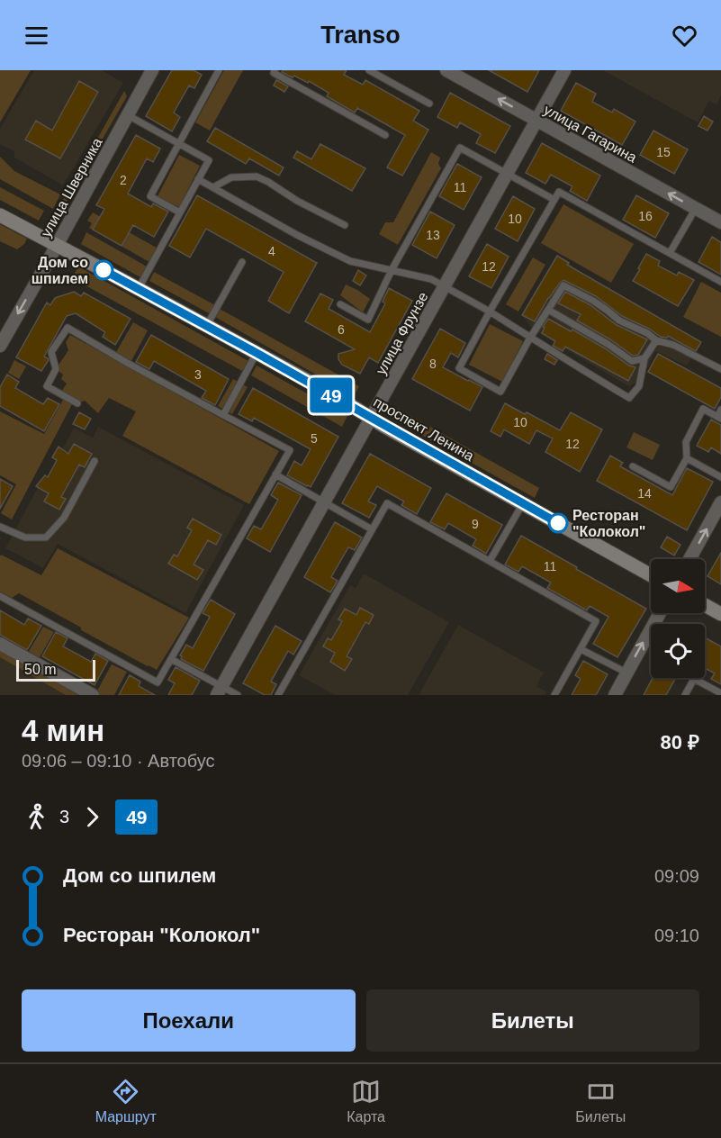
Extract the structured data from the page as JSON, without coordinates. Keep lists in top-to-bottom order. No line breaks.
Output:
{"streets":{"street":["улица Гагарина","улица Шверника","улица Фрунзе","проспект Ленина"]},"crossings":[["улица Гагарина","улица Фрунзе"],["улица Шверника","проспект Ленина"],["улица Фрунзе","проспект Ленина"]],"one_way":["улица Гагарина","улица Шверника"],"places":["Дом со шпилем","Ресторан \"Колокол\""],"lines":["bus line 49"],"house_numbers":["15","2","11","16","10","13","4","12","6","8","3","10","5","12","14","9","11"],"scale_bar":"50 m","north":"right","page":{"header":"Transo","on_map":"49","scale":"50 m","heading":["4 мин","09:06 – 09:10 · Автобус","80 ₽"],"legs":["3","49"],"list":[{"name":"Дом со шпилем","value":"09:09"},{"name":"Ресторан \"Колокол\"","value":"09:10"}],"buttons":["Поехали","Билеты"],"tabs":["Маршрут","Карта","Билеты"]}}
